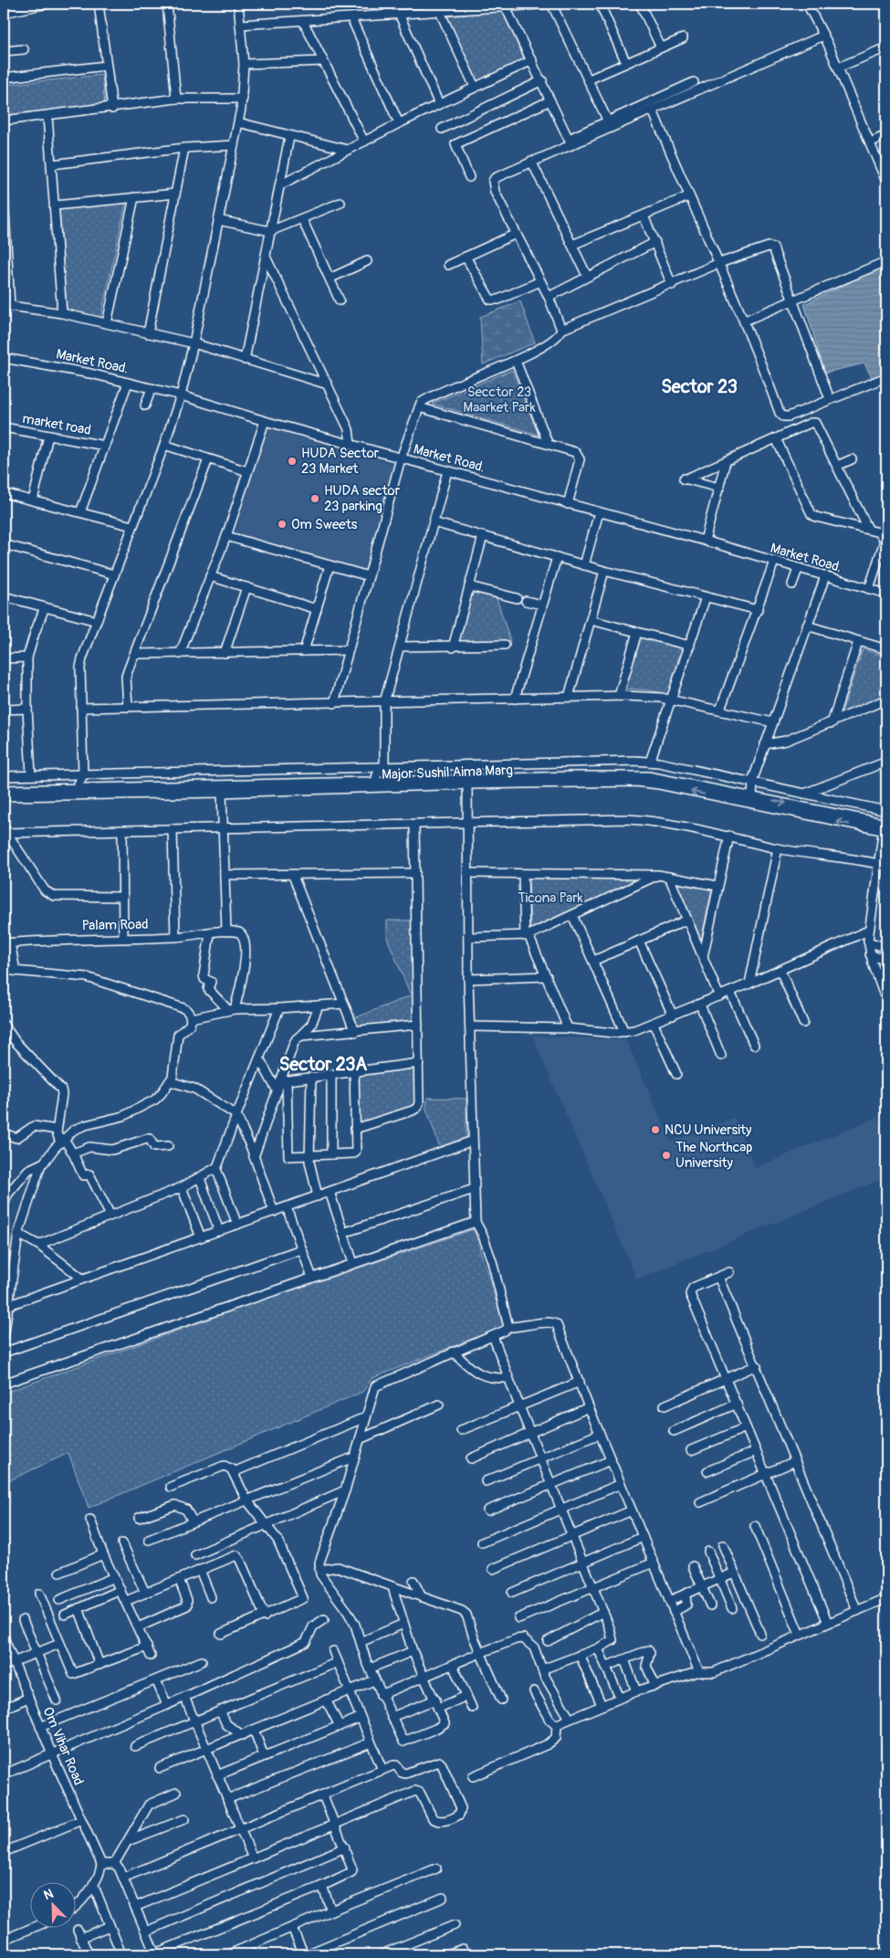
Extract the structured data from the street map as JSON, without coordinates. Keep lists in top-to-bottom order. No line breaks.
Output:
{"streets":{"street":["Market Road.","market road","Major Sushil Aima Marg","Palam Road","Om Vihar Road"]},"districts":["Sector 23","Sector 23A"],"parks":["Secctor 23 Maarket Park","Ticona Park"],"places":["HUDA Sector 23 Market","HUDA sector 23 parking","Om Sweets","NCU University","The Northcap University"],"north":"top left"}
